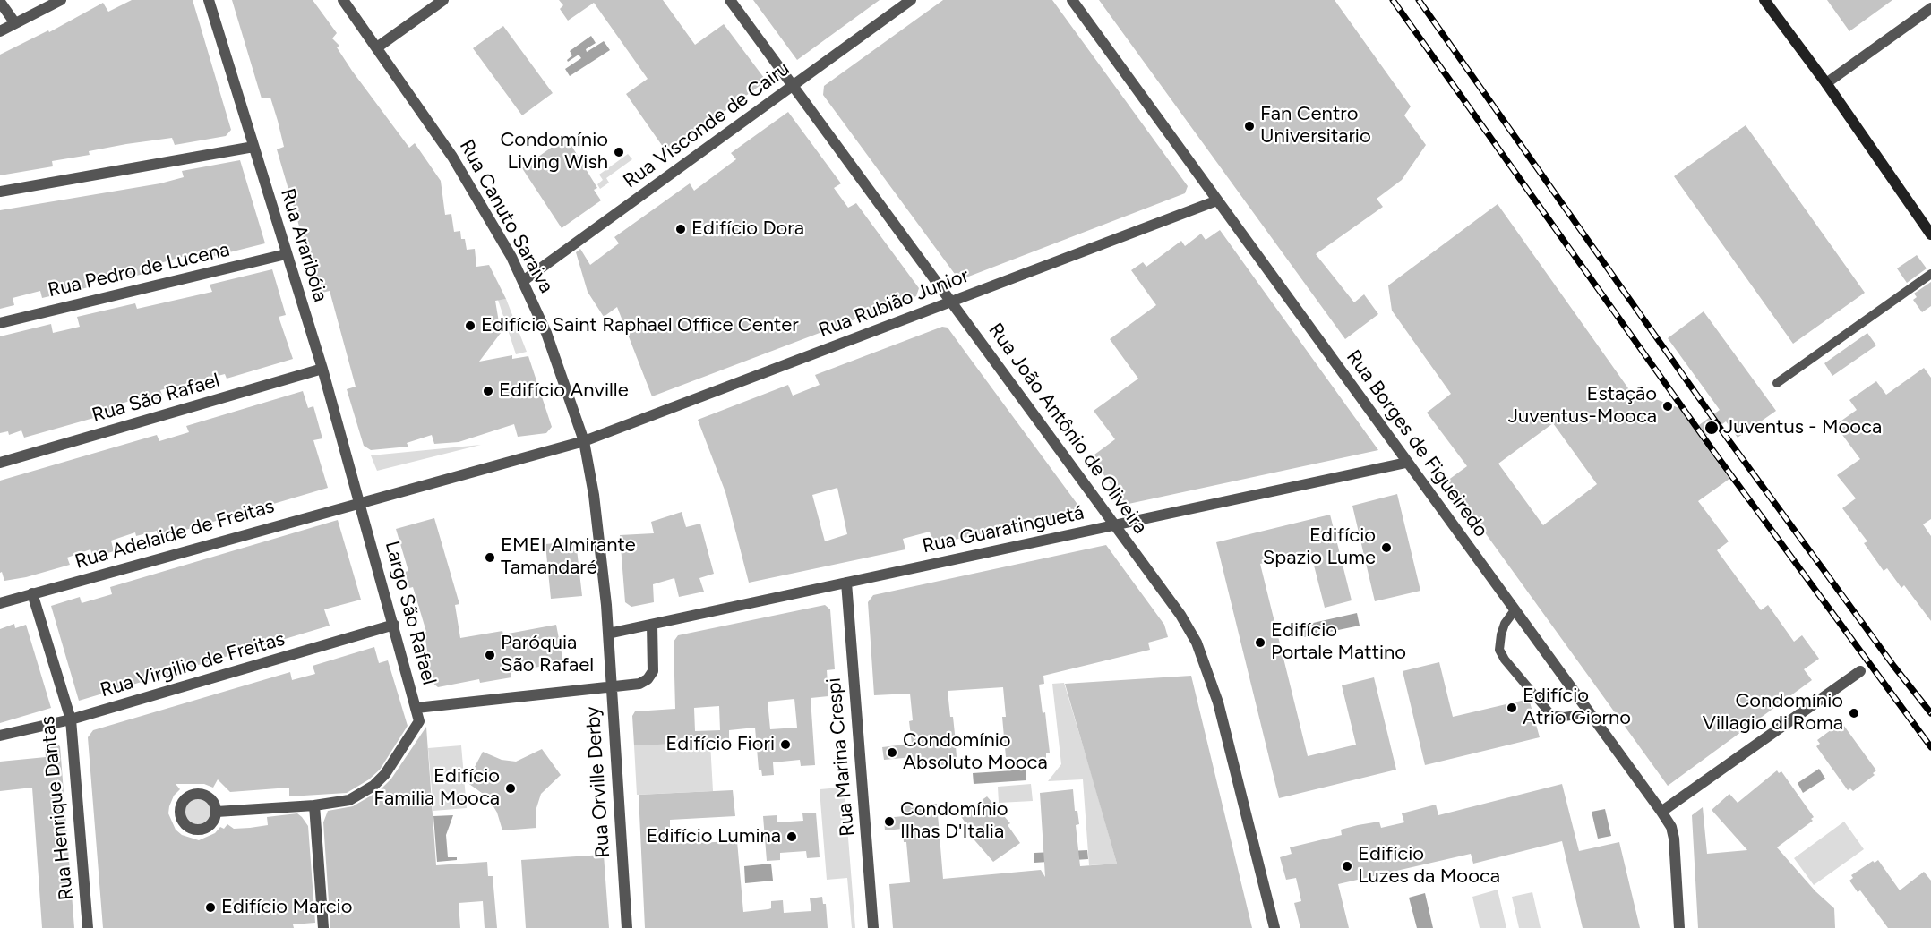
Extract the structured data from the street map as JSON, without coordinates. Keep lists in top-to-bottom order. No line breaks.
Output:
{"streets":{"street":["Rua Visconde de Cairu","Rua Canuto Saraiva","Rua Araribóia","Rua Pedro de Lucena","Rua Rubião Junior","Rua São Rafael","Rua João Antônio de Oliveira","Rua Borges de Figueiredo","Rua Guaratinguetá","Rua Adelaide de Freitas","Largo São Rafael","Rua Virgilio de Freitas","Rua Marina Crespi","Rua Orville Derby","Rua Henrique Dantas"]},"crossings":[["Rua Visconde de Cairu","Rua Canuto Saraiva"],["Rua Visconde de Cairu","Rua João Antônio de Oliveira"],["Rua Canuto Saraiva","Rua Rubião Junior"],["Rua Canuto Saraiva","Rua Guaratinguetá"],["Rua Canuto Saraiva","Rua Orville Derby"],["Rua Araribóia","Rua Pedro de Lucena"],["Rua Araribóia","Rua São Rafael"],["Rua Araribóia","Rua Adelaide de Freitas"],["Rua Araribóia","Largo São Rafael"],["Rua Rubião Junior","Rua João Antônio de Oliveira"],["Rua Rubião Junior","Rua Borges de Figueiredo"],["Rua João Antônio de Oliveira","Rua Guaratinguetá"],["Rua Borges de Figueiredo","Rua Guaratinguetá"],["Rua Guaratinguetá","Largo São Rafael"],["Rua Guaratinguetá","Rua Marina Crespi"],["Rua Guaratinguetá","Rua Orville Derby"],["Rua Adelaide de Freitas","Largo São Rafael"],["Rua Adelaide de Freitas","Rua Henrique Dantas"],["Largo São Rafael","Rua Virgilio de Freitas"],["Largo São Rafael","Rua Orville Derby"],["Rua Virgilio de Freitas","Rua Henrique Dantas"]],"places":["Fan Centro Universitario","Condomínio Living Wish","Edifício Dora","Edifício Saint Raphael Office Center","Edifício Anville","Estação Juventus-Mooca","Juventus - Mooca","Edifício Spazio Lume","EMEI Almirante Tamandaré","Edifício Portale Mattino","Paróquia São Rafael","Edifício Atrio Giorno","Condomínio Villagio di Roma","Edifício Fiori","Condomínio Absoluto Mooca","Edifício Familia Mooca","Condomínio Ilhas D'Italia","Edifício Lumina","Edifício Luzes da Mooca","Edifício Marcio"]}
